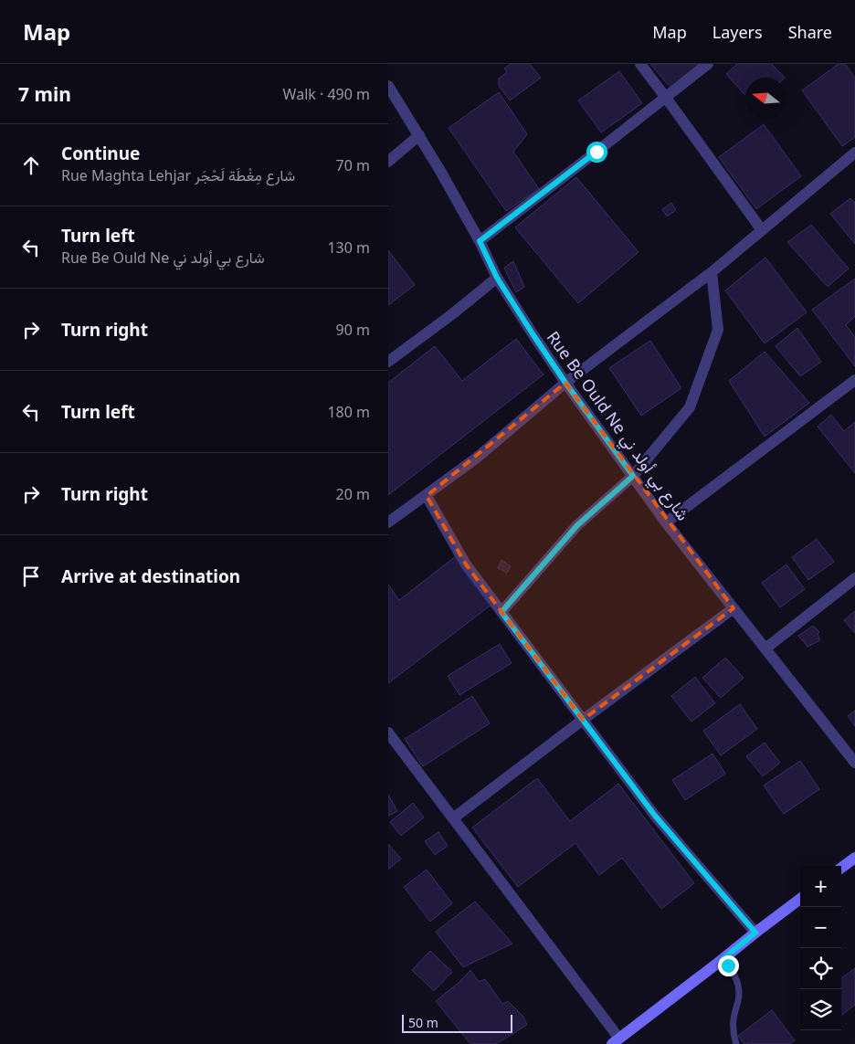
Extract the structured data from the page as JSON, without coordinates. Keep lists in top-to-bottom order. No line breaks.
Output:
{"streets":{"street":["Rue Be Ould Ne شارع بي أولد ني"]},"scale_bar":"50 m","north":"left","page":{"header":"Map","nav":["Map","Layers","Share"],"heading":["7 min","Walk · 490 m"],"list":[["Continue","Rue Maghta Lehjar شارع مِغْطَة لَحْجَر","70 m"],["Turn left","Rue Be Ould Ne شارع بي أولد ني","130 m"],["Turn right","90 m"],["Turn left","180 m"],["Turn right","20 m"],"Arrive at destination"],"map_buttons":["+","−"],"scale":"50 m"}}
